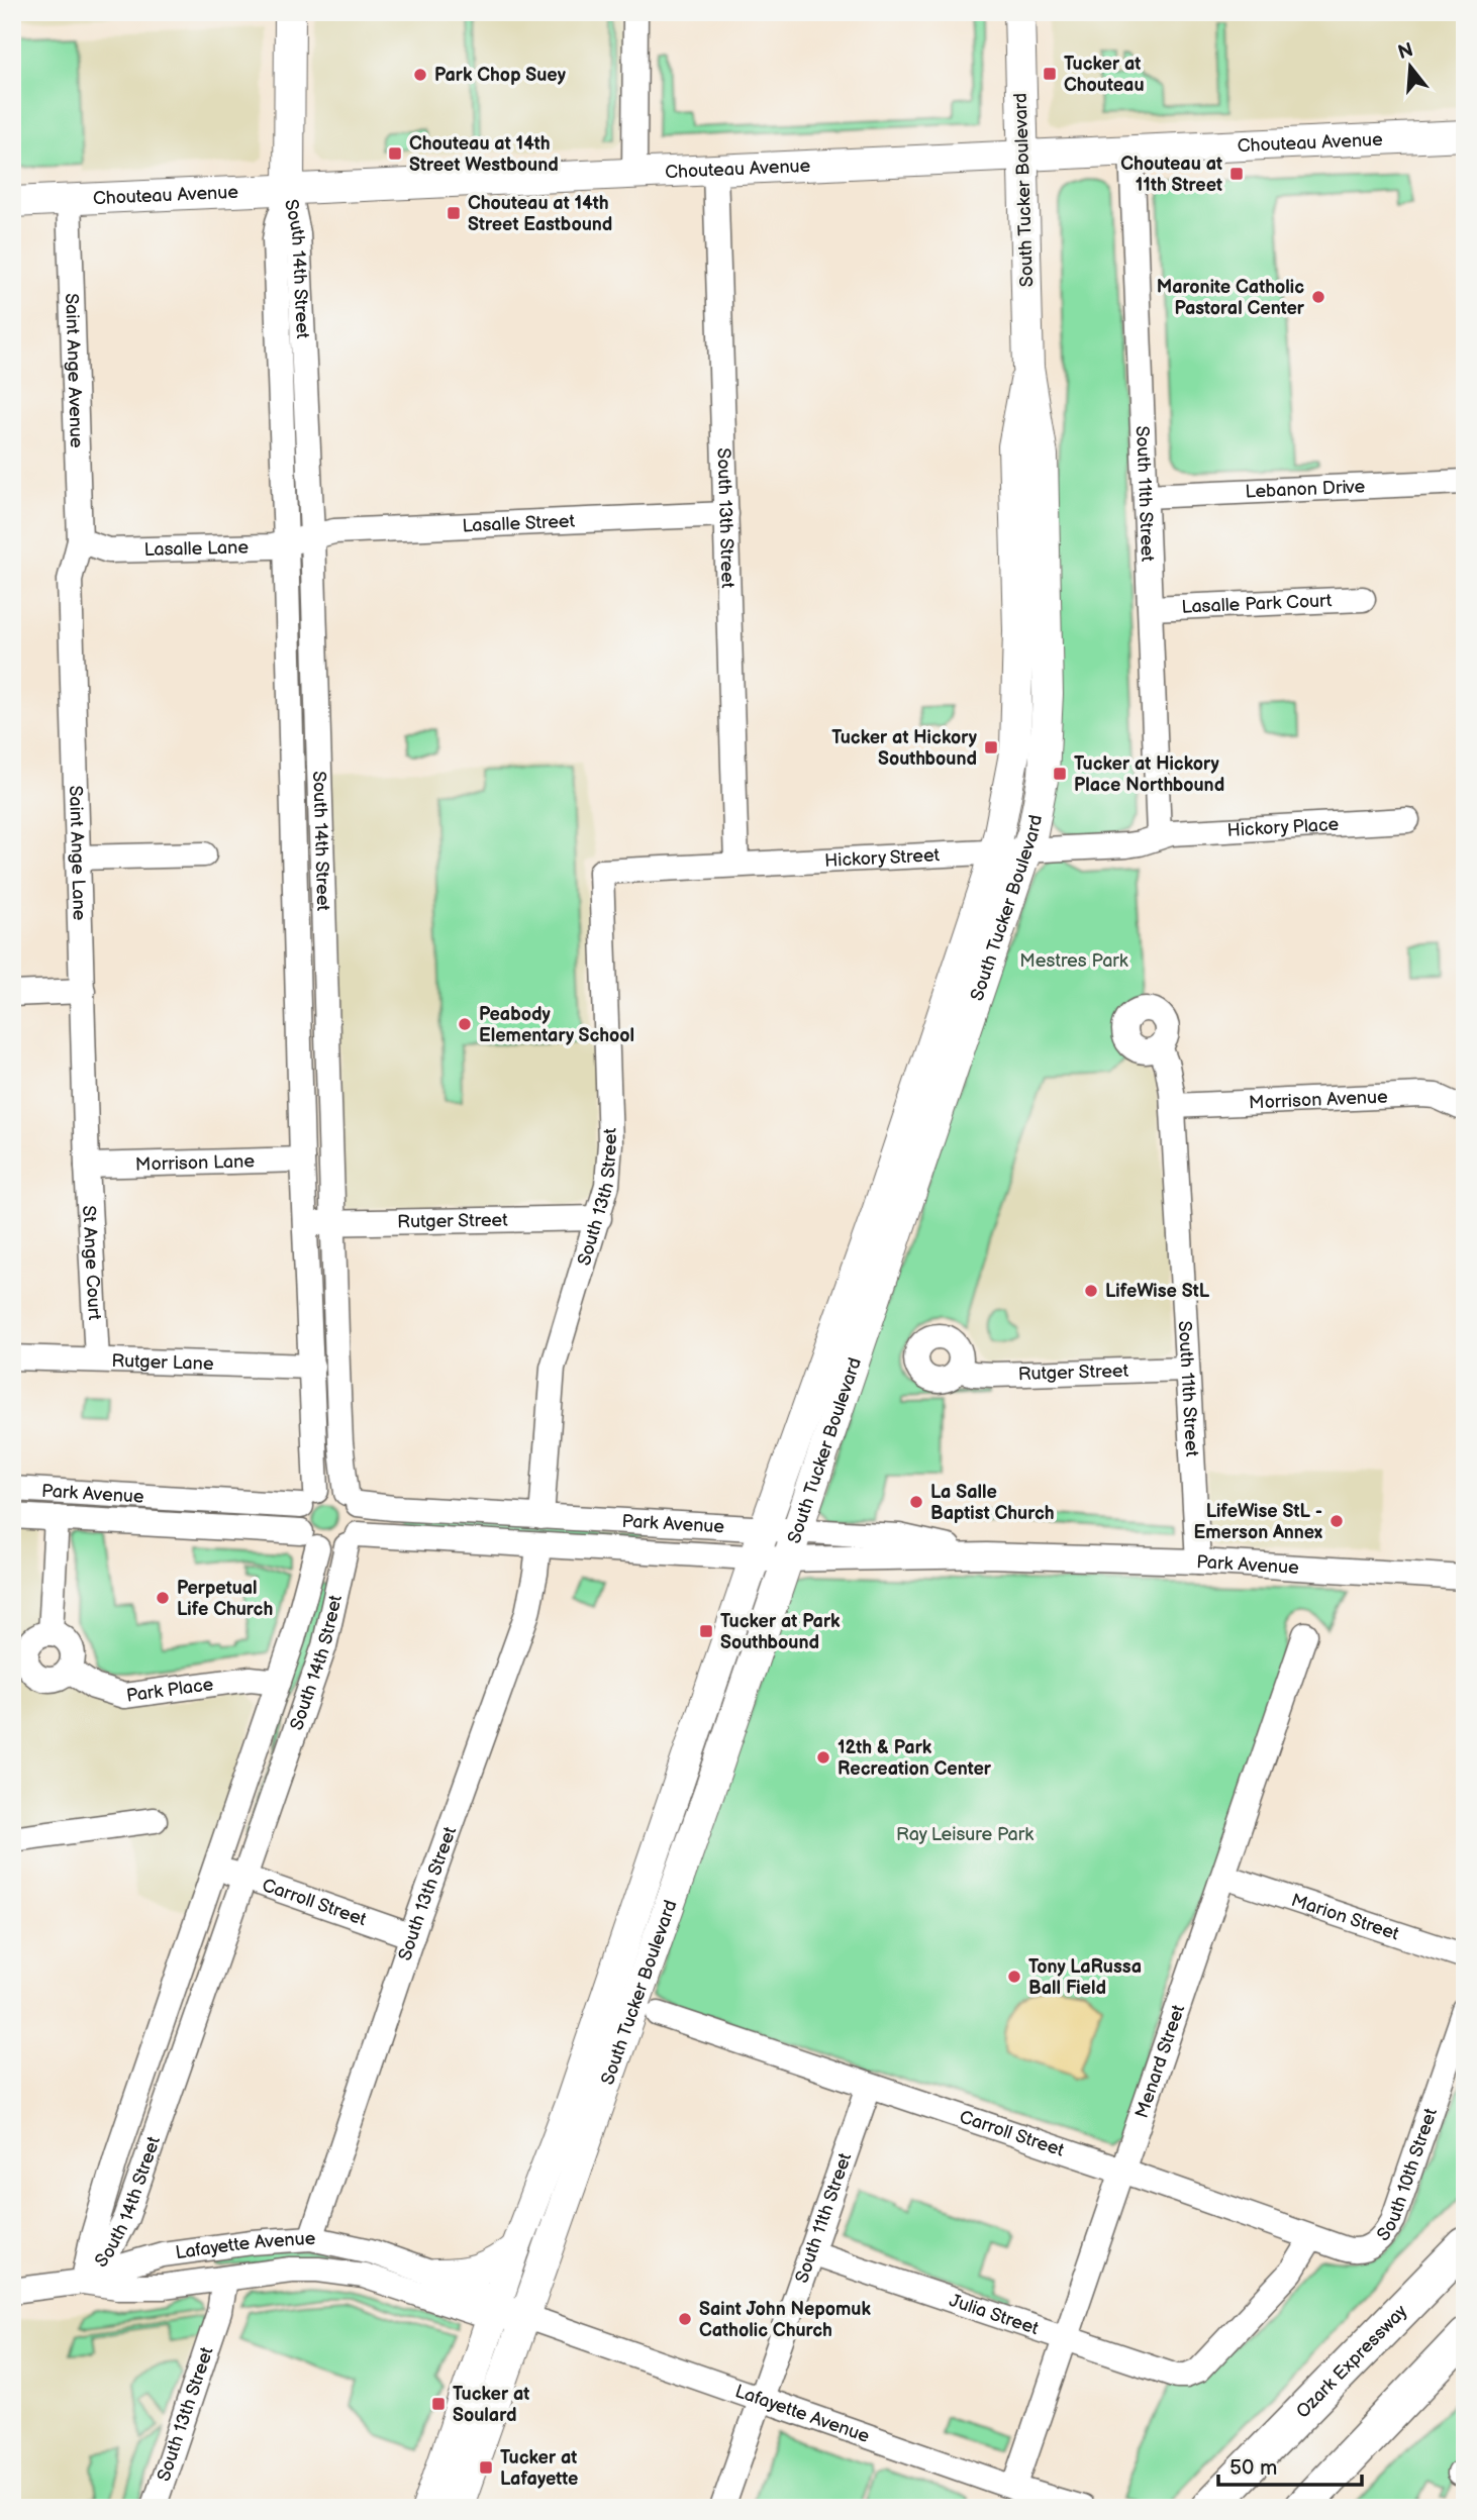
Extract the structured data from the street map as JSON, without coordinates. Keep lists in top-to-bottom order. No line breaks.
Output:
{"streets":{"highway":["Ozark Expressway"],"main road":["Chouteau Avenue","South Tucker Boulevard","South 14th Street"],"street":["Saint Ange Avenue","Lebanon Drive","South 11th Street","South 13th Street","Lasalle Street","Lasalle Lane","Lasalle Park Court","Hickory Place","Saint Ange Lane","Hickory Street","Morrison Avenue","Morrison Lane","Rutger Street","St Ange Court","Rutger Lane","Park Avenue","Park Place","Carroll Street","Marion Street","Menard Street","South 10th Street","Lafayette Avenue","Julia Street"]},"crossings":[["Chouteau Avenue","South Tucker Boulevard"],["Chouteau Avenue","South 14th Street"],["Chouteau Avenue","Saint Ange Avenue"],["Chouteau Avenue","South 11th Street"],["Chouteau Avenue","South 13th Street"],["South Tucker Boulevard","Hickory Street"],["South Tucker Boulevard","Park Avenue"],["South Tucker Boulevard","Lafayette Avenue"],["South 14th Street","Lasalle Street"],["South 14th Street","Lasalle Lane"],["South 14th Street","Morrison Lane"],["South 14th Street","Rutger Street"],["South 14th Street","Rutger Lane"],["South 14th Street","Park Avenue"],["South 14th Street","Park Place"],["South 14th Street","Carroll Street"],["South 14th Street","Lafayette Avenue"],["Saint Ange Avenue","Lasalle Lane"],["Saint Ange Avenue","Saint Ange Lane"],["Lebanon Drive","South 11th Street"],["South 11th Street","Lasalle Park Court"],["South 11th Street","Hickory Place"],["South 11th Street","Hickory Street"],["South 11th Street","Morrison Avenue"],["South 11th Street","Rutger Street"],["South 11th Street","Park Avenue"],["South 11th Street","Carroll Street"],["South 11th Street","Lafayette Avenue"],["South 11th Street","Julia Street"],["South 13th Street","Lasalle Street"],["South 13th Street","Hickory Street"],["South 13th Street","Rutger Street"],["South 13th Street","Park Avenue"],["South 13th Street","Carroll Street"],["South 13th Street","Lafayette Avenue"],["Lasalle Street","Lasalle Lane"],["Lasalle Lane","Saint Ange Lane"],["Hickory Place","Hickory Street"],["Saint Ange Lane","Morrison Lane"],["Saint Ange Lane","St Ange Court"],["Morrison Lane","St Ange Court"],["St Ange Court","Rutger Lane"],["Carroll Street","Menard Street"],["Carroll Street","South 10th Street"],["Carroll Street","Julia Street"],["Marion Street","Menard Street"],["Menard Street","Lafayette Avenue"],["Menard Street","Julia Street"]],"parks":["Mestres Park","Ray Leisure Park"],"places":{"transit":["Tucker at Chouteau","Chouteau at 14th Street Westbound","Chouteau at 11th Street","Chouteau at 14th Street Eastbound","Tucker at Hickory Southbound","Tucker at Hickory Place Northbound","Tucker at Park Southbound","Tucker at Soulard","Tucker at Lafayette"],"other":["Park Chop Suey","Maronite Catholic Pastoral Center","Peabody Elementary School","LifeWise StL","La Salle Baptist Church","LifeWise StL - Emerson Annex","Perpetual Life Church","12th & Park Recreation Center","Tony LaRussa Ball Field","Saint John Nepomuk Catholic Church"]},"scale_bar":"50 m","north":"top"}
